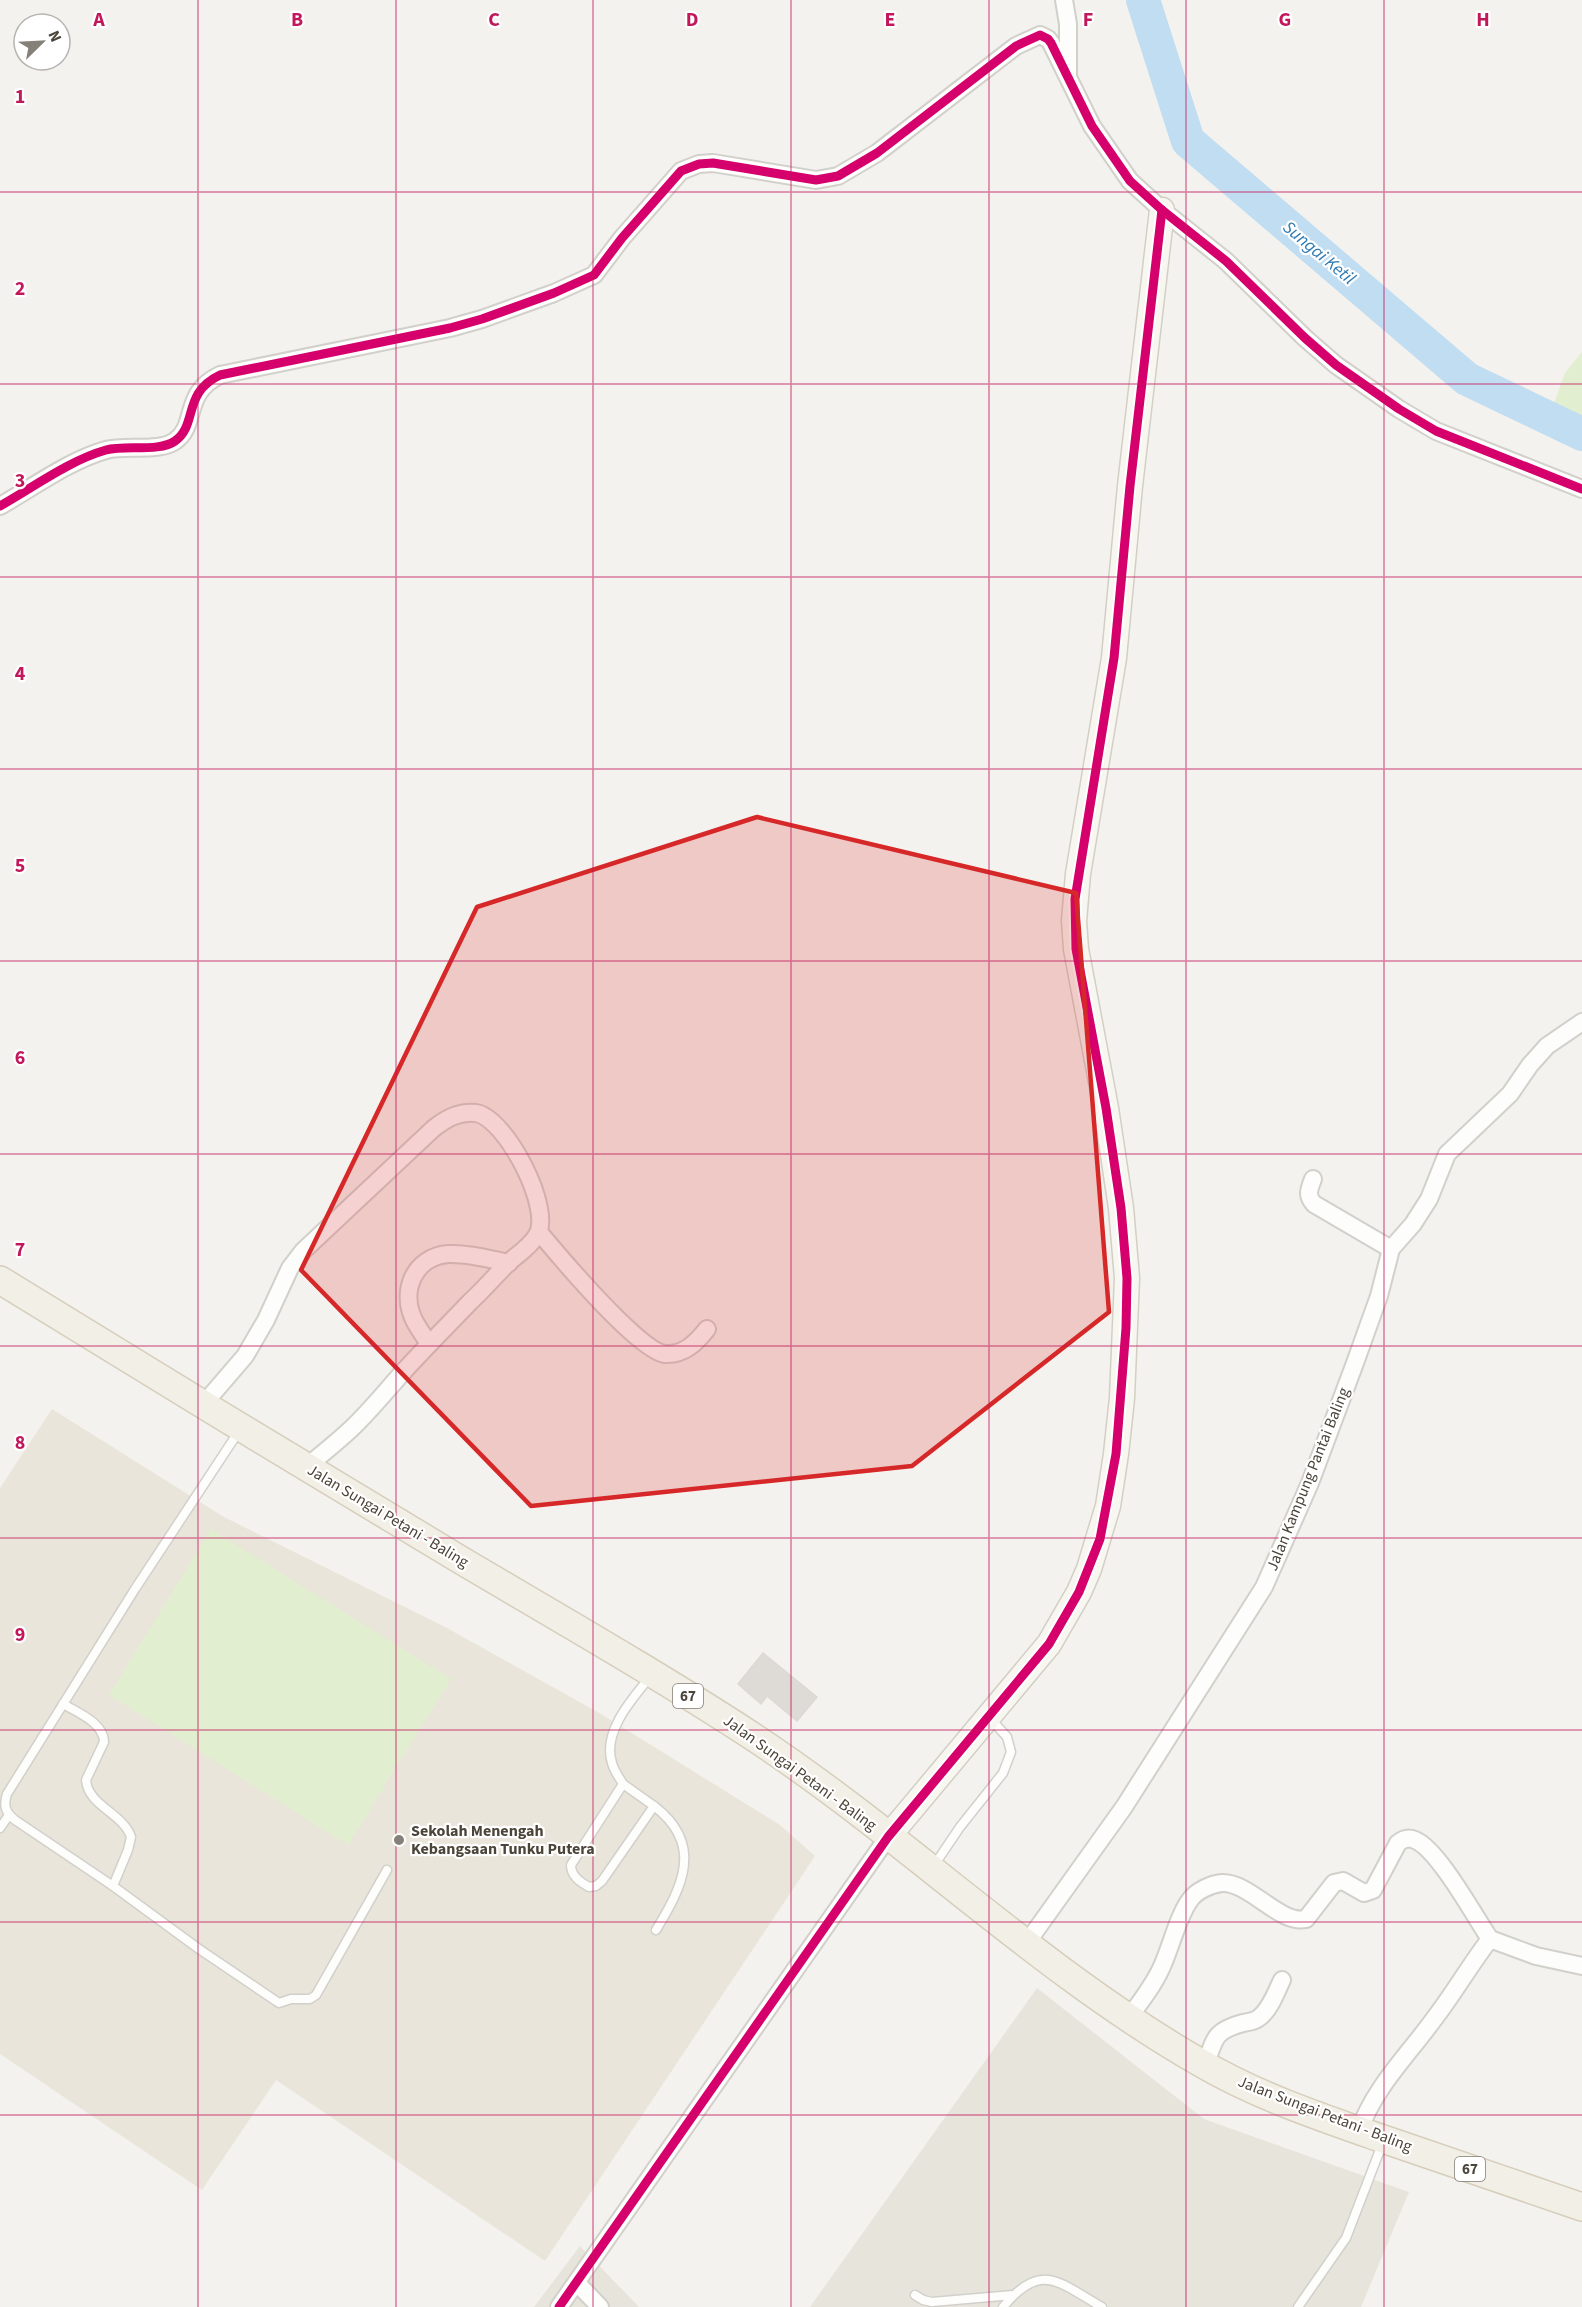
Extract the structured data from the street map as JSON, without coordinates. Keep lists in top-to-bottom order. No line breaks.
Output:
{"streets":{"main road":["Jalan Sungai Petani - Baling","67"],"street":["Jalan Kampung Pantai Baling"]},"crossings":[["Jalan Kampung Pantai Baling","Jalan Sungai Petani - Baling"]],"water":["Sungai Ketil"],"places":["Sekolah Menengah Kebangsaan Tunku Putera"],"north":"top right","grid":{"columns":["A","B","C","D","E","F","G","H"],"rows":["1","2","3","4","5","6","7","8","9"]}}
